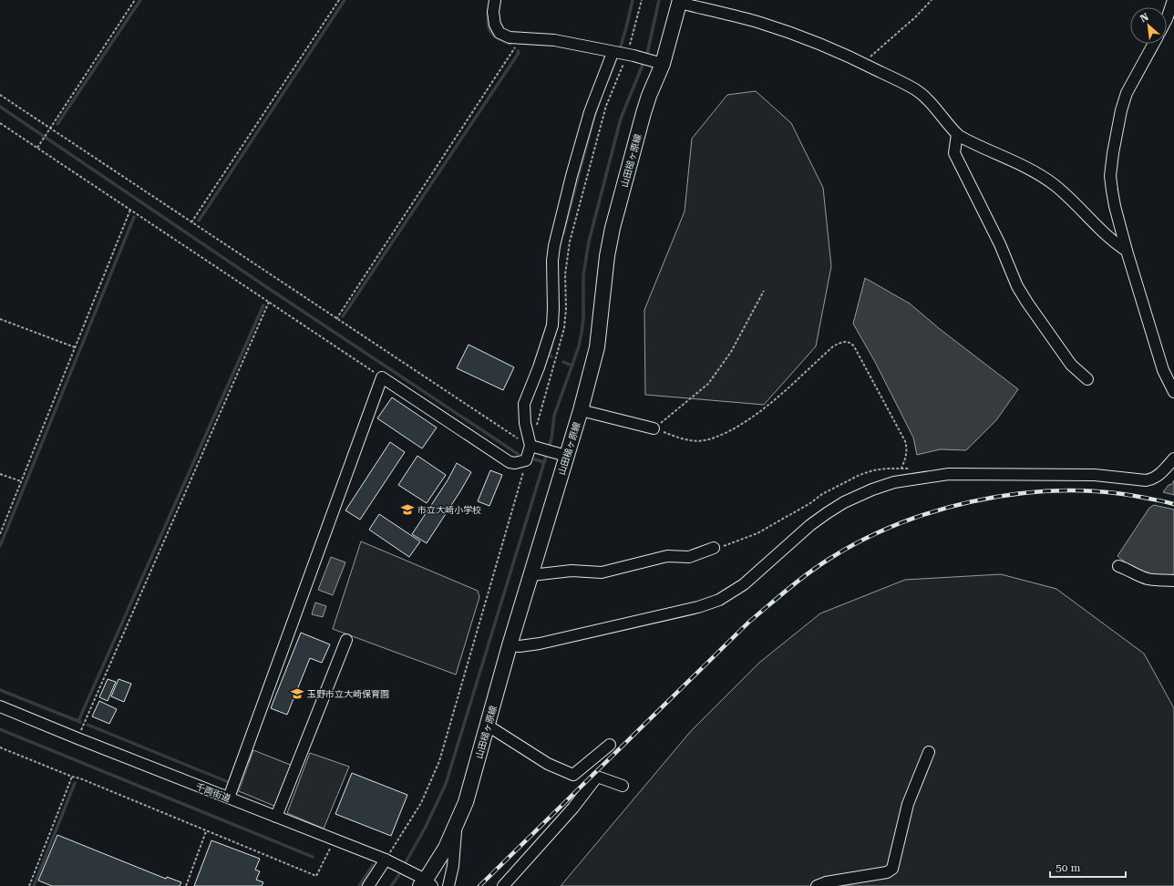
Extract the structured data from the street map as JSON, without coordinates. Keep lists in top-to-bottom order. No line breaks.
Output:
{"streets":{"main road":["山田槌ヶ原線"],"street":["千両街道"]},"crossings":[["山田槌ヶ原線","千両街道"]],"places":{"school or university":["市立大崎小学校","玉野市立大崎保育園"]},"scale_bar":"50 m","north":"top left"}
